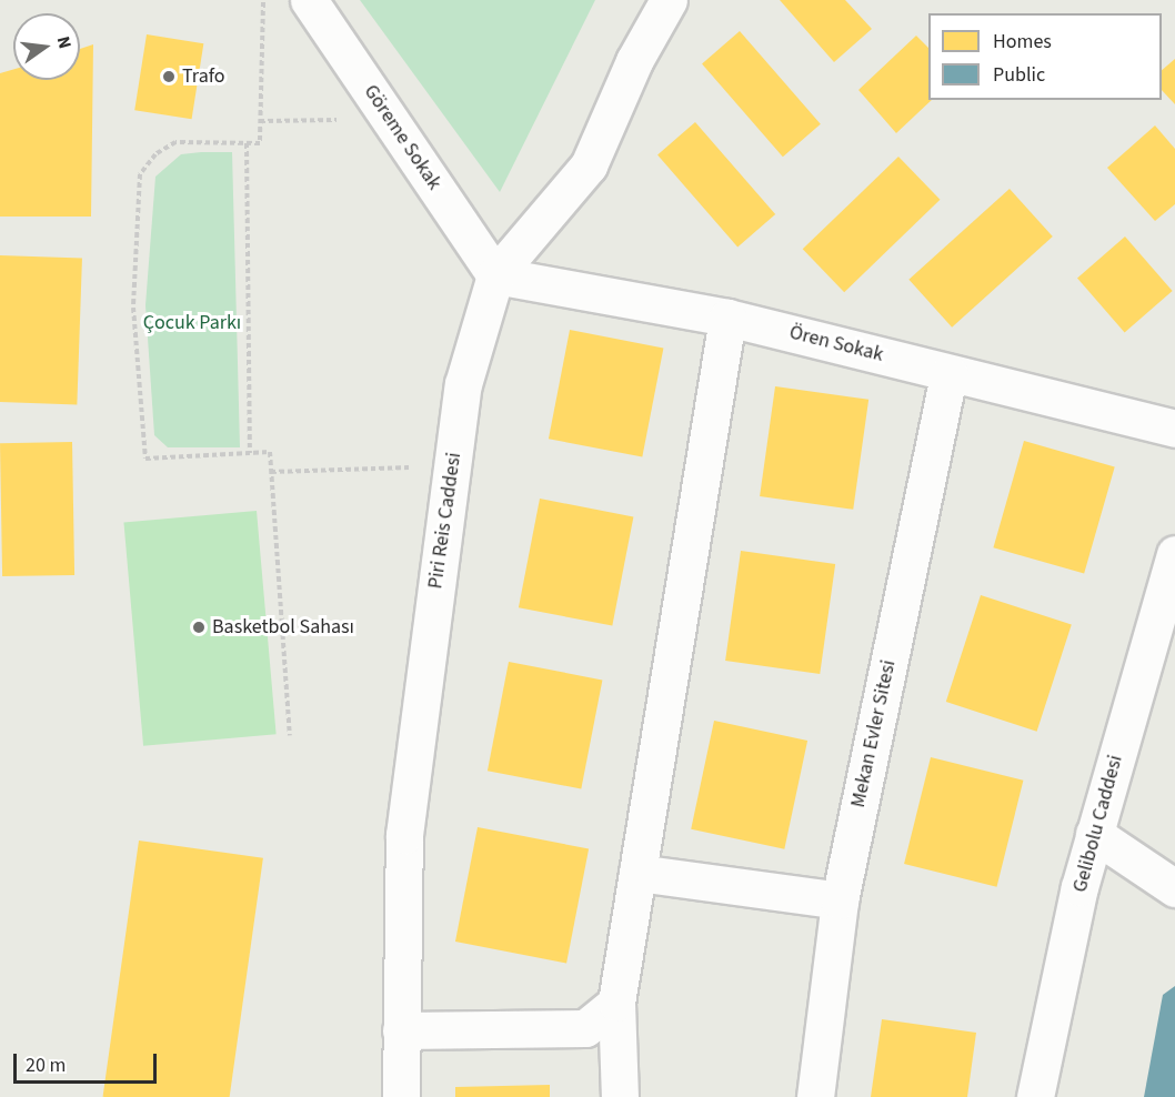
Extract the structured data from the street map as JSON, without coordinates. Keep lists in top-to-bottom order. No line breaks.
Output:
{"streets":{"street":["Göreme Sokak","Ören Sokak","Piri Reis Caddesi","Mekan Evler Sitesi","Gelibolu Caddesi"]},"crossings":[["Göreme Sokak","Ören Sokak"],["Göreme Sokak","Piri Reis Caddesi"],["Ören Sokak","Piri Reis Caddesi"],["Ören Sokak","Mekan Evler Sitesi"]],"parks":["Çocuk Parkı"],"places":["Trafo","Basketbol Sahası"],"legend":["Homes","Public"],"scale_bar":"20 m","north":"right"}
